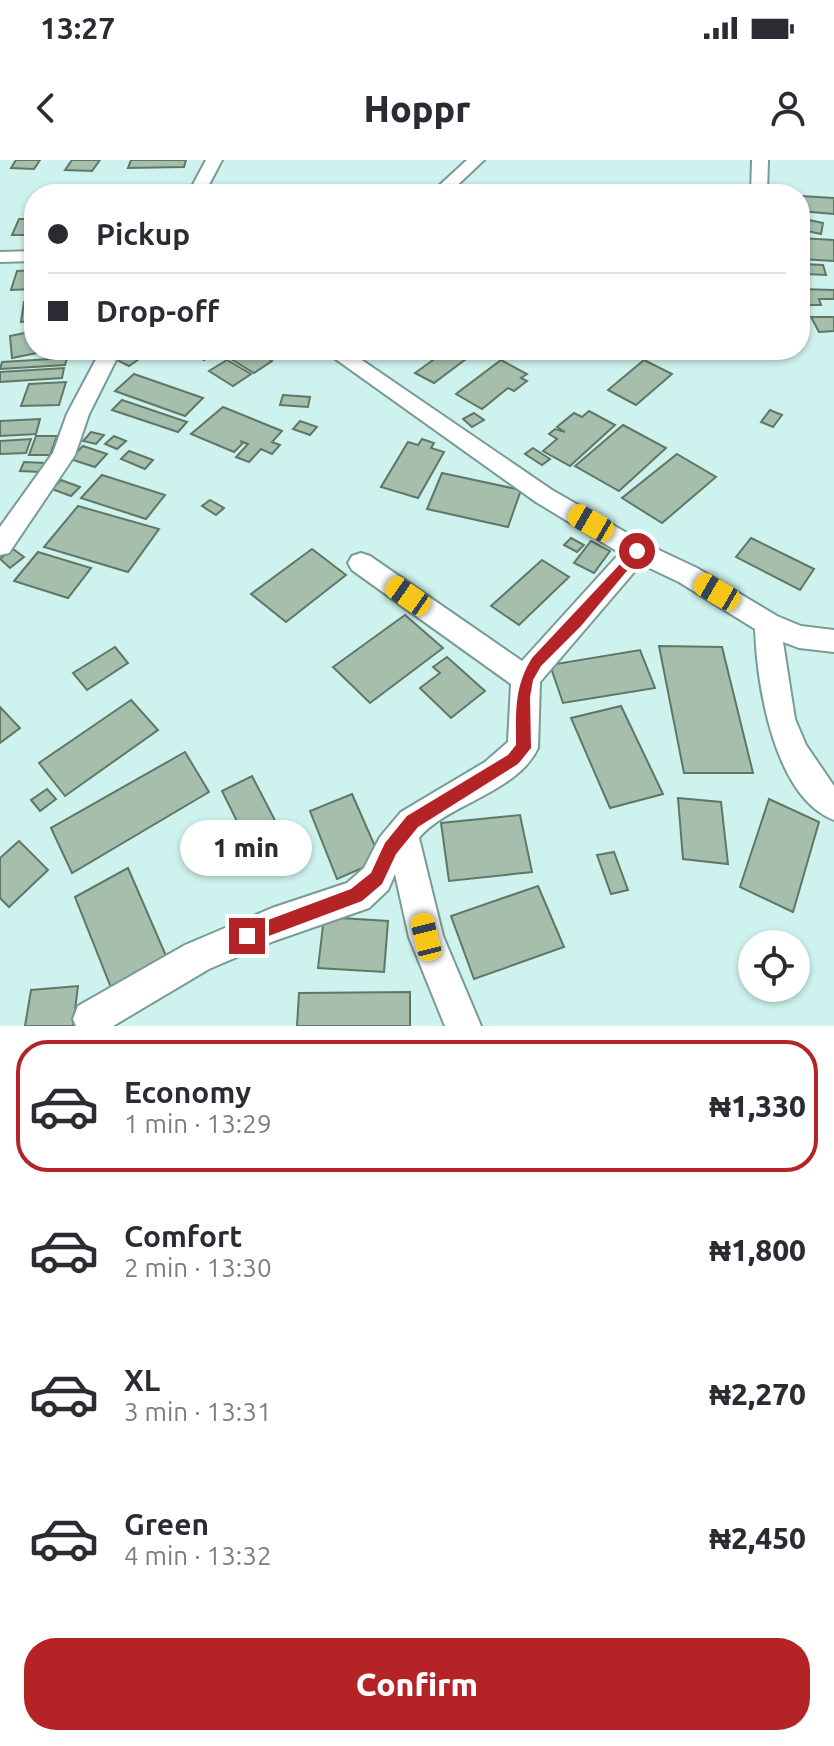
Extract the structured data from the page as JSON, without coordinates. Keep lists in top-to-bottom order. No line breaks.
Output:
{"page":{"status":"13:27","header":"Hoppr","banner":["Pickup","Drop-off"],"bubble":"1 min","list":[{"name":"Economy","note":"1 min · 13:29","value":"₦1,330"},{"name":"Comfort","note":"2 min · 13:30","value":"₦1,800"},{"name":"XL","note":"3 min · 13:31","value":"₦2,270"},{"name":"Green","note":"4 min · 13:32","value":"₦2,450"}],"buttons":"Confirm"}}
